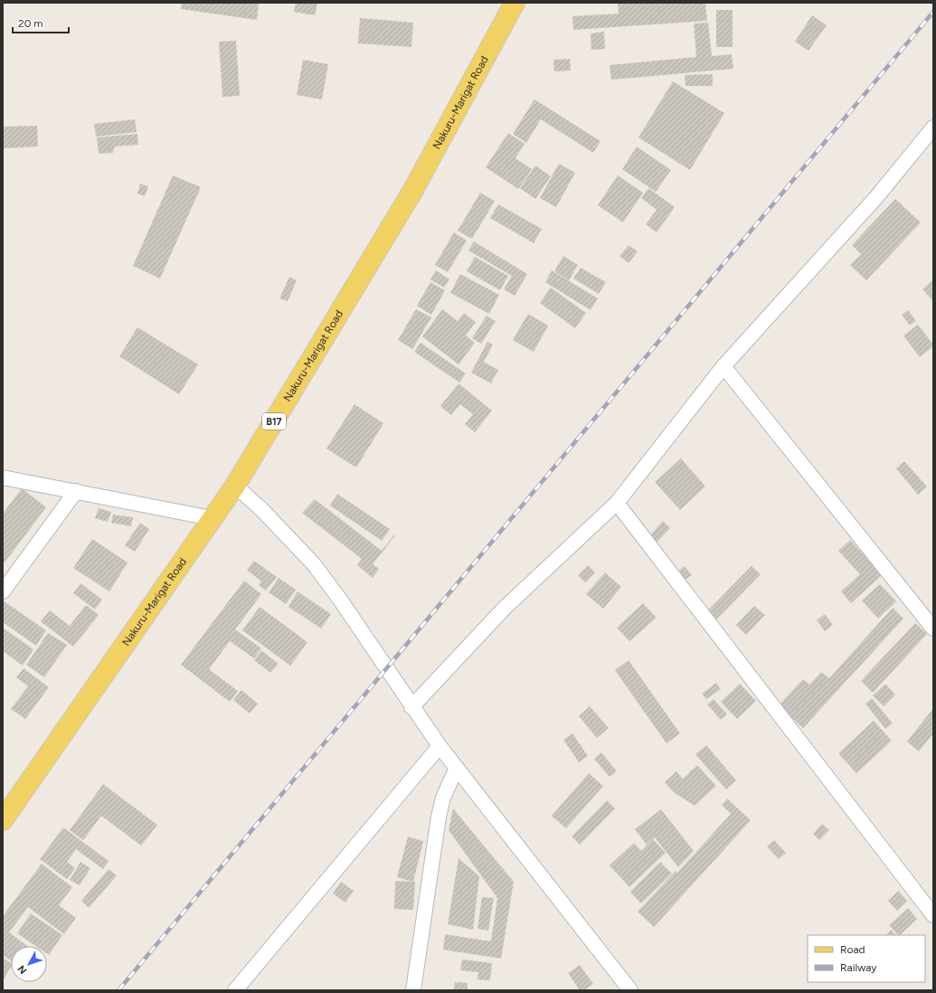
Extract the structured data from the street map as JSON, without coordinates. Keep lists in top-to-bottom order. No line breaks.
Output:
{"streets":{"main road":["Nakuru-Marigat Road","B17"]},"legend":["Road","Railway"],"scale_bar":"20 m","north":"bottom left"}
